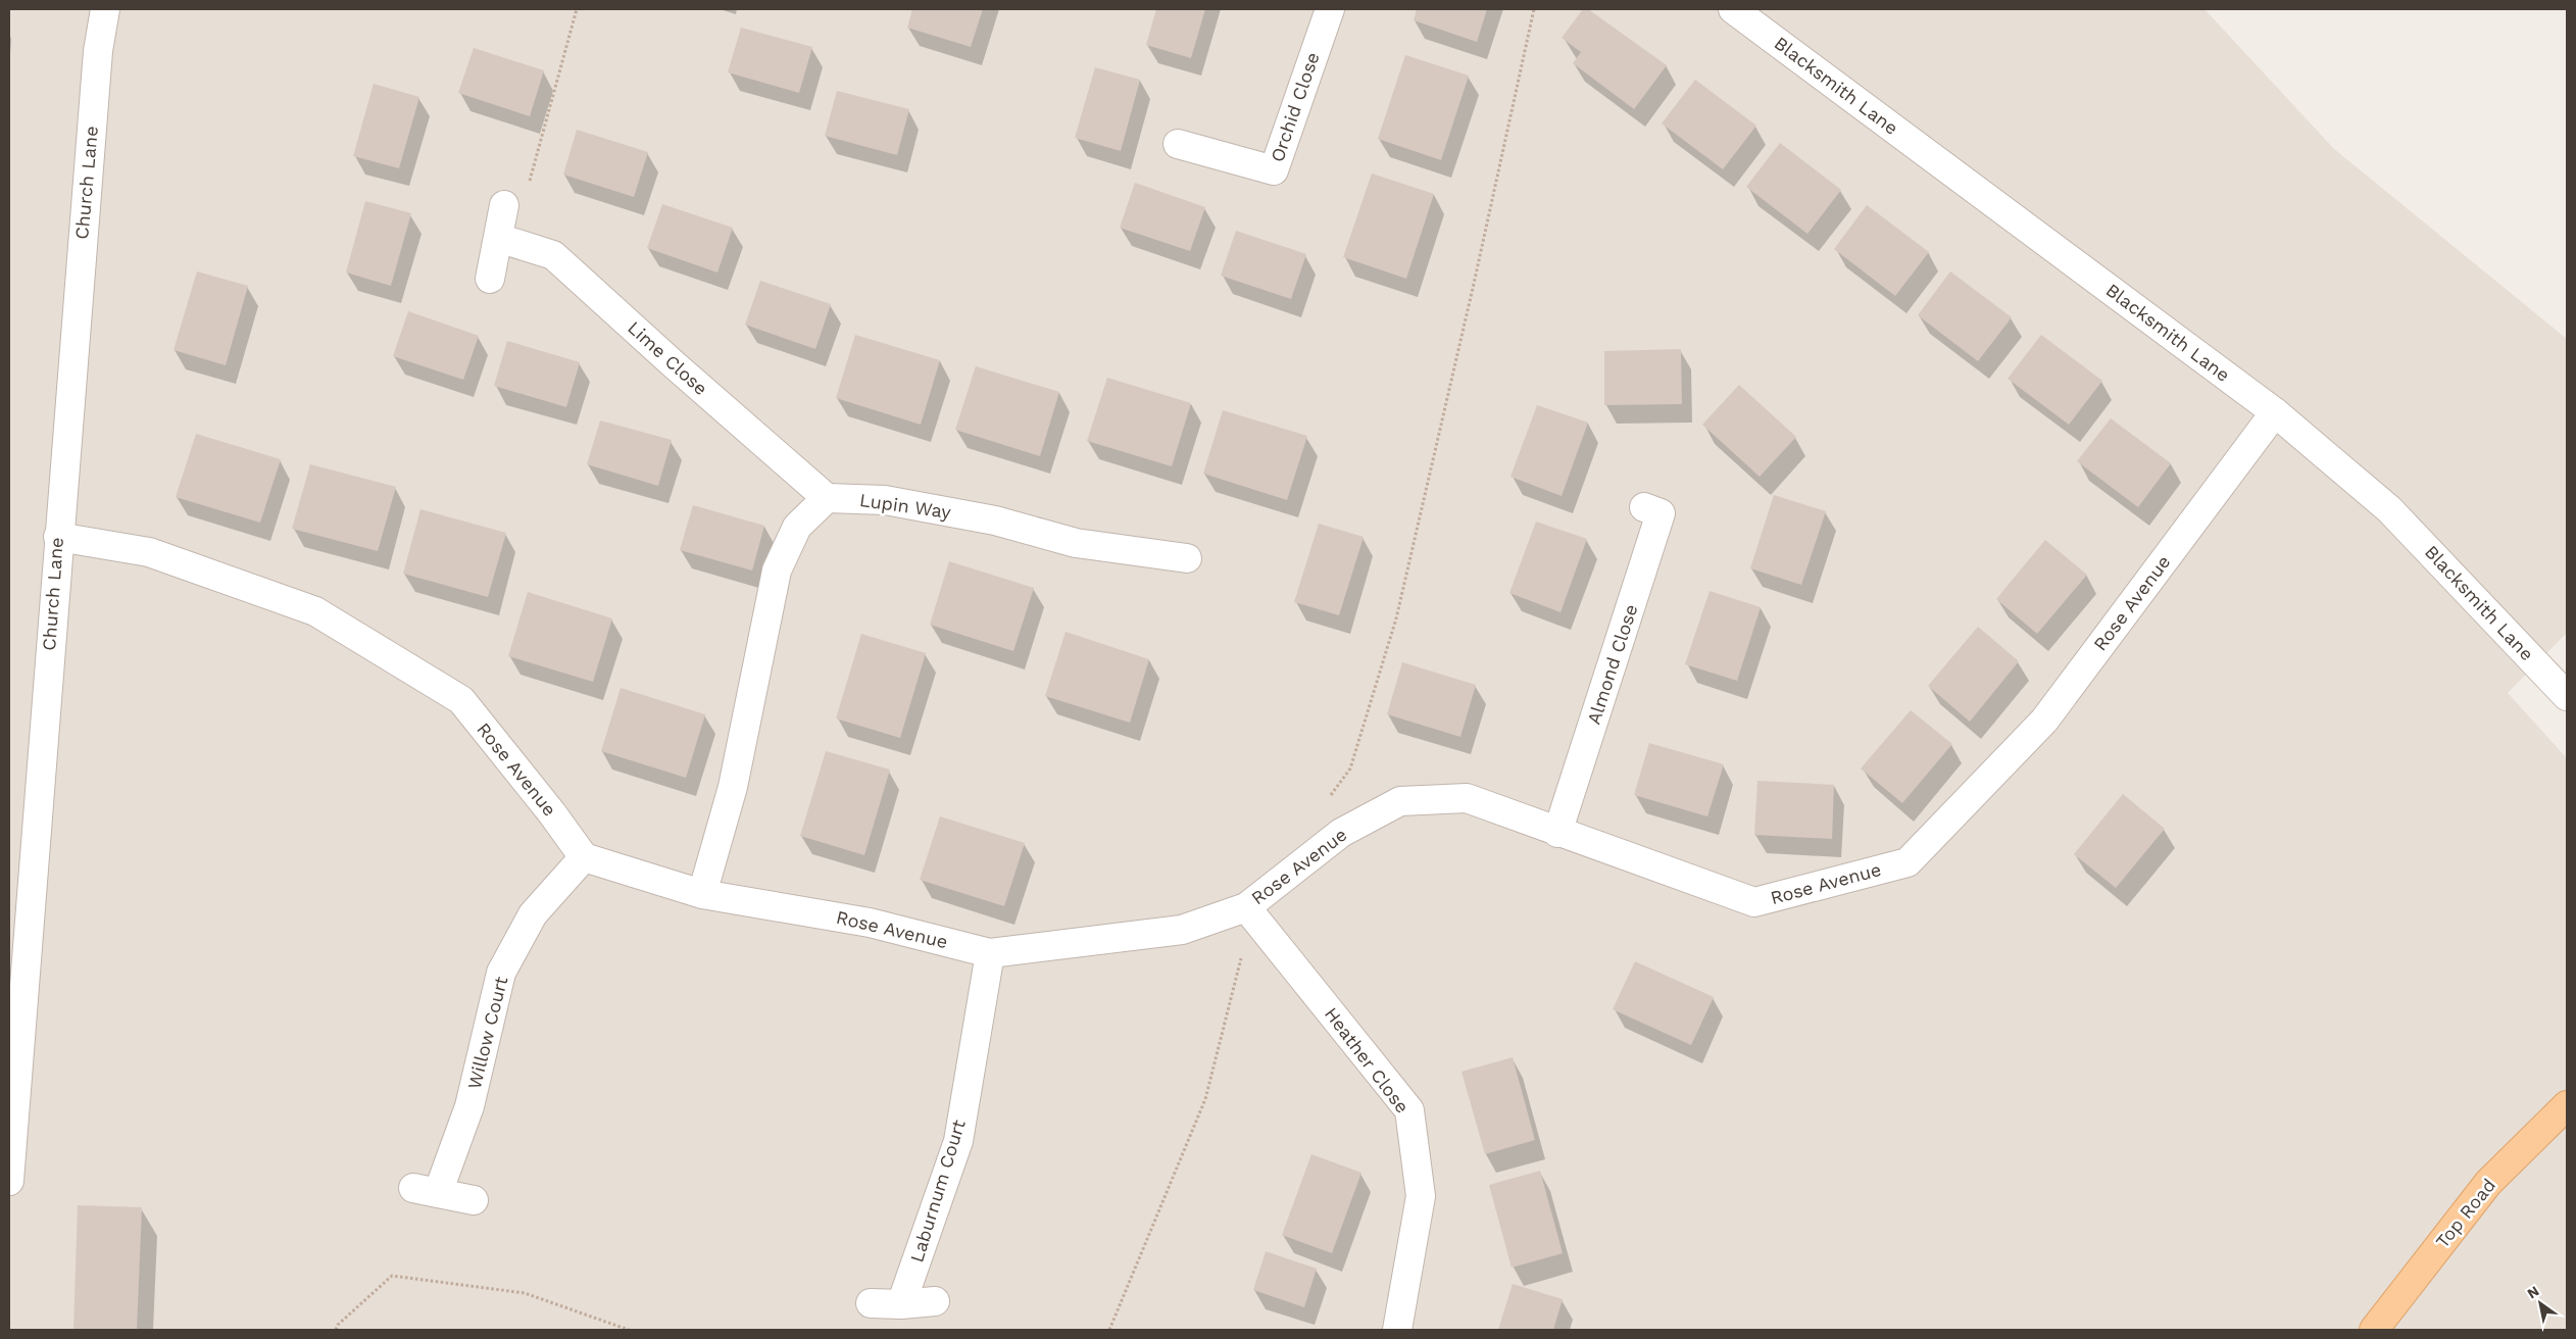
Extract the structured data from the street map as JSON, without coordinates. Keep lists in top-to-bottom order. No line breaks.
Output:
{"streets":{"main road":["Top Road"],"street":["Blacksmith Lane","Orchid Close","Church Lane","Lime Close","Lupin Way","Rose Avenue","Almond Close","Willow Court","Heather Close","Laburnum Court"]},"crossings":[["Blacksmith Lane","Rose Avenue"],["Church Lane","Rose Avenue"],["Lime Close","Lupin Way"],["Rose Avenue","Almond Close"],["Rose Avenue","Willow Court"],["Rose Avenue","Heather Close"],["Rose Avenue","Laburnum Court"]],"north":"top left"}
